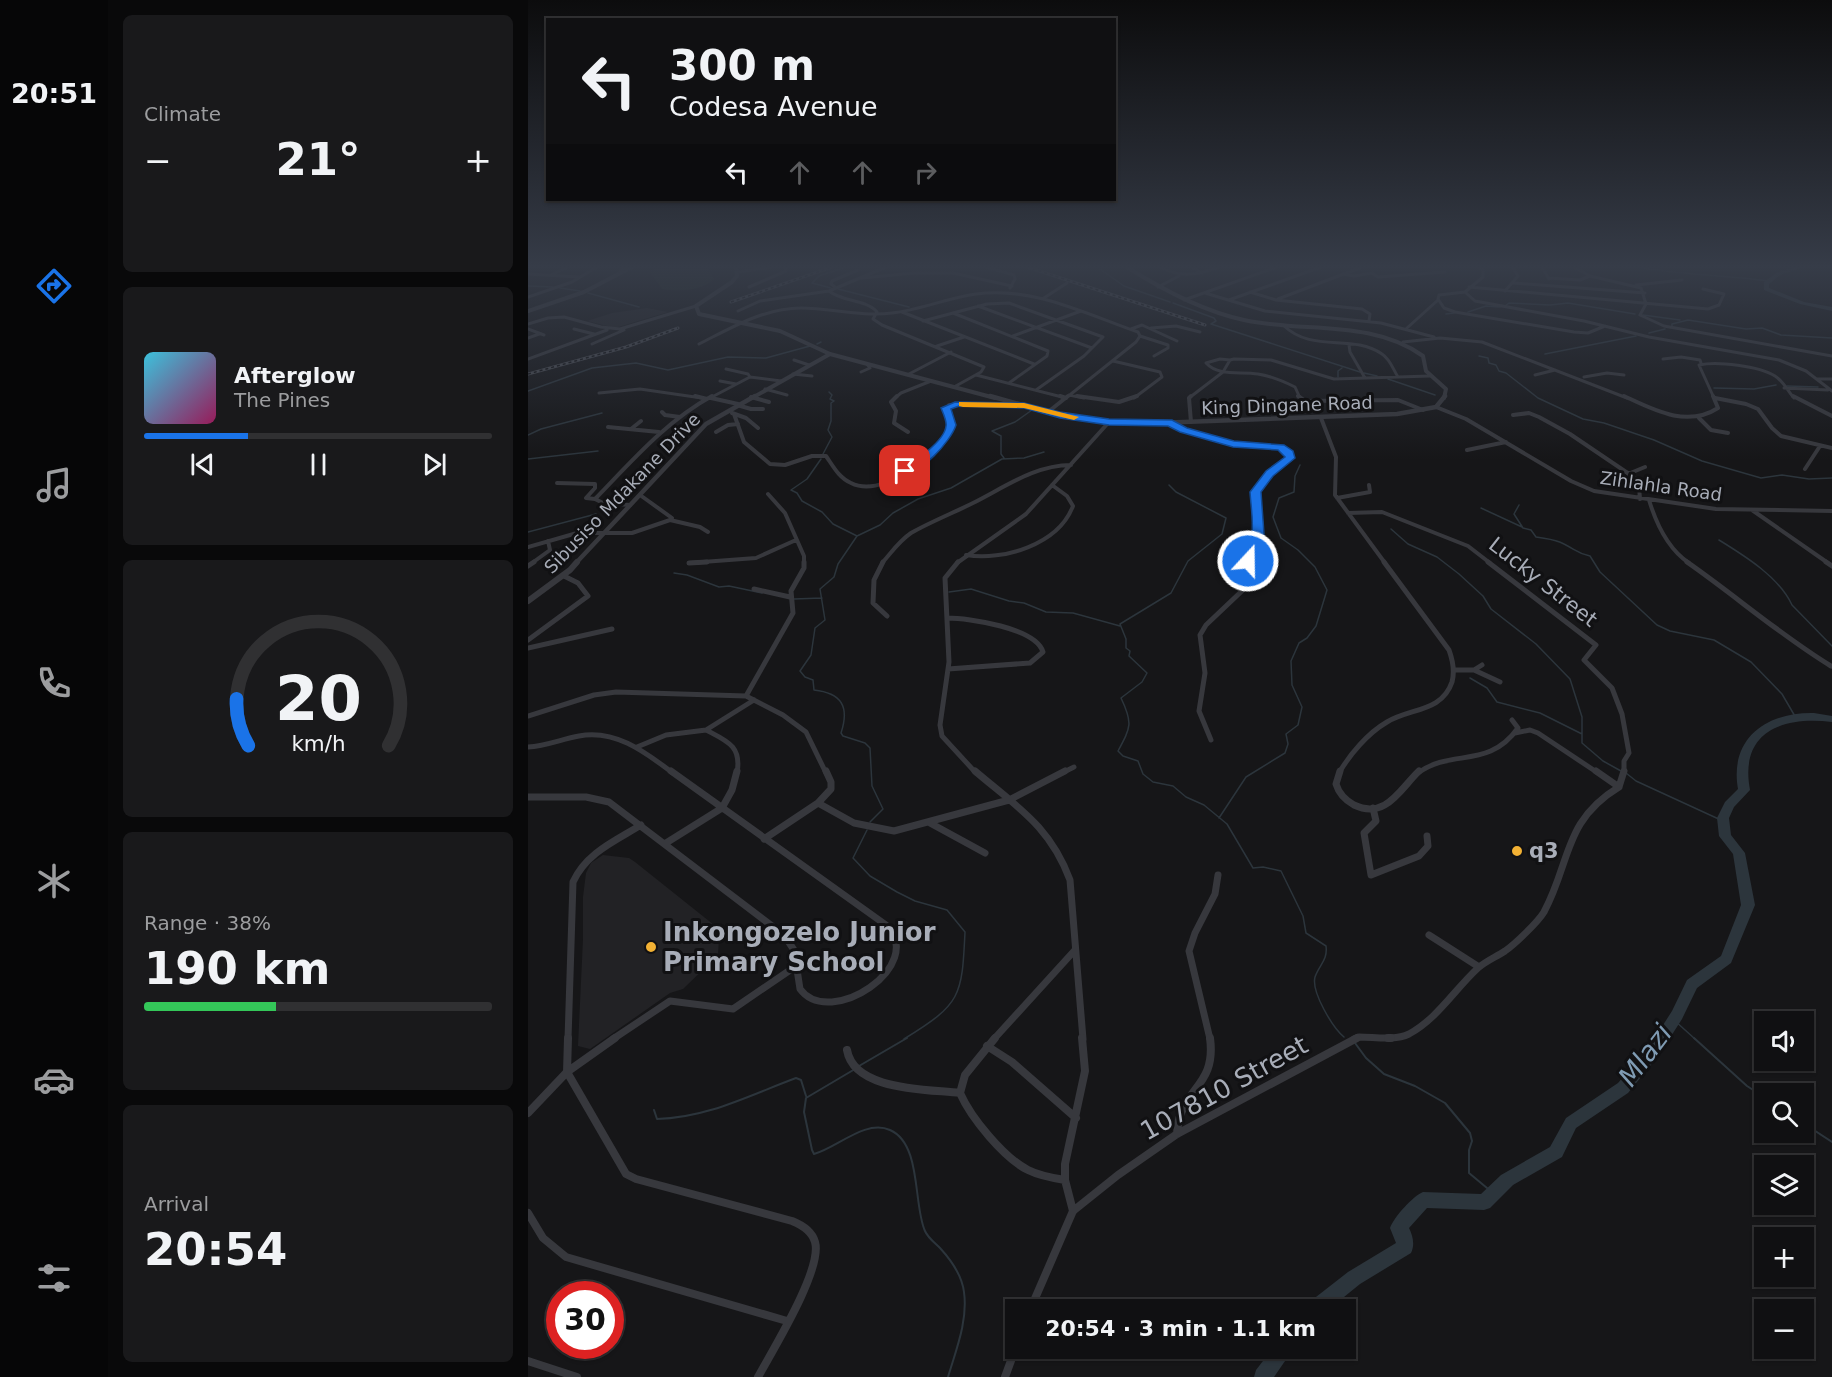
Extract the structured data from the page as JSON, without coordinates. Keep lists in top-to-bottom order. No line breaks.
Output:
{"streets":{"street":["King Dingane Road","Zihlahla Road","Sibusiso Mdakane Drive","Lucky Street","107810 Street"]},"crossings":[["King Dingane Road","Zihlahla Road"],["King Dingane Road","Sibusiso Mdakane Drive"]],"water":["Mlazi"],"places":["q3","Inkongozelo Junior Primary School"],"page":{"tabs":"20:51","tile":["Climate",["Range · 38%","190 km"],["Arrival","20:54"]],"turn":["300 m","Codesa Avenue"],"heat":["−","21°","+"],"song":["Afterglow","The Pines"],"map_buttons":["+","−"],"limit":"30","trip":"20:54 · 3 min · 1.1 km","gauge":["20","km/h"]}}
